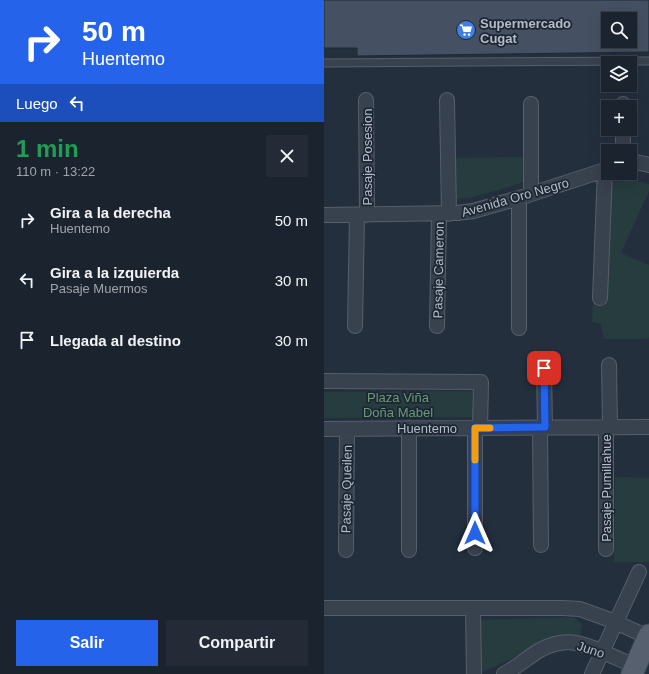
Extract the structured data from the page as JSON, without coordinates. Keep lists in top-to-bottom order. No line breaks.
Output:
{"streets":{"street":["Pasaje Posesion","Avenida Oro Negro","Pasaje Cameron","Huentemo","Pasaje Pumillahue","Pasaje Queilen","Juno"]},"crossings":[["Pasaje Posesion","Avenida Oro Negro"],["Avenida Oro Negro","Pasaje Cameron"],["Huentemo","Pasaje Pumillahue"],["Huentemo","Pasaje Queilen"]],"parks":["Plaza Viña Doña Mabel"],"places":{"supermarket":["Supermercado Cugat"]},"page":{"turn":["50 m","Huentemo"],"map_buttons":["+","−"],"then":"Luego","heading":["1 min","110 m · 13:22"],"list":[{"name":"Gira a la derecha","note":"Huentemo","value":"50 m"},{"name":"Gira a la izquierda","note":"Pasaje Muermos","value":"30 m"},{"name":"Llegada al destino","value":"30 m"}],"buttons":["Salir","Compartir"]}}
